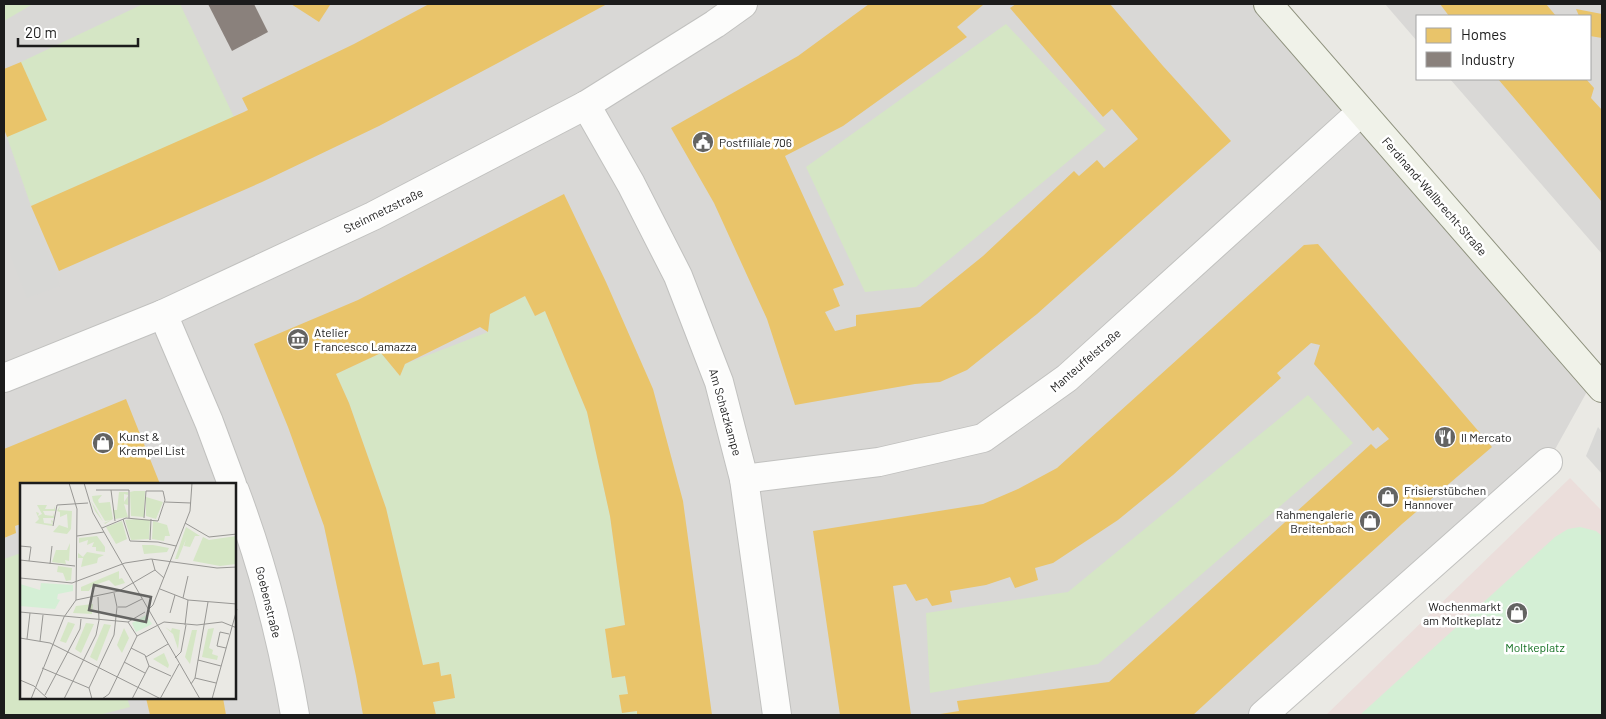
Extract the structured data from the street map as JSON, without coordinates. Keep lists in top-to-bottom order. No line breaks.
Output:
{"streets":{"street":["Ferdinand-Wallbrecht-Straße","Steinmetzstraße","Manteuffelstraße","Am Schatzkampe","Goebenstraße"]},"crossings":[["Ferdinand-Wallbrecht-Straße","Manteuffelstraße"],["Steinmetzstraße","Am Schatzkampe"],["Manteuffelstraße","Am Schatzkampe"]],"parks":["Moltkeplatz"],"places":{"public building":["Postfiliale 706"],"museum":["Atelier Francesco Lamazza"],"restaurant":["Il Mercato"],"shop":["Kunst & Krempel List","Frisierstübchen Hannover","Rahmengalerie Breitenbach","Wochenmarkt am Moltkeplatz"]},"legend":["Homes","Industry"],"scale_bar":"20 m"}
